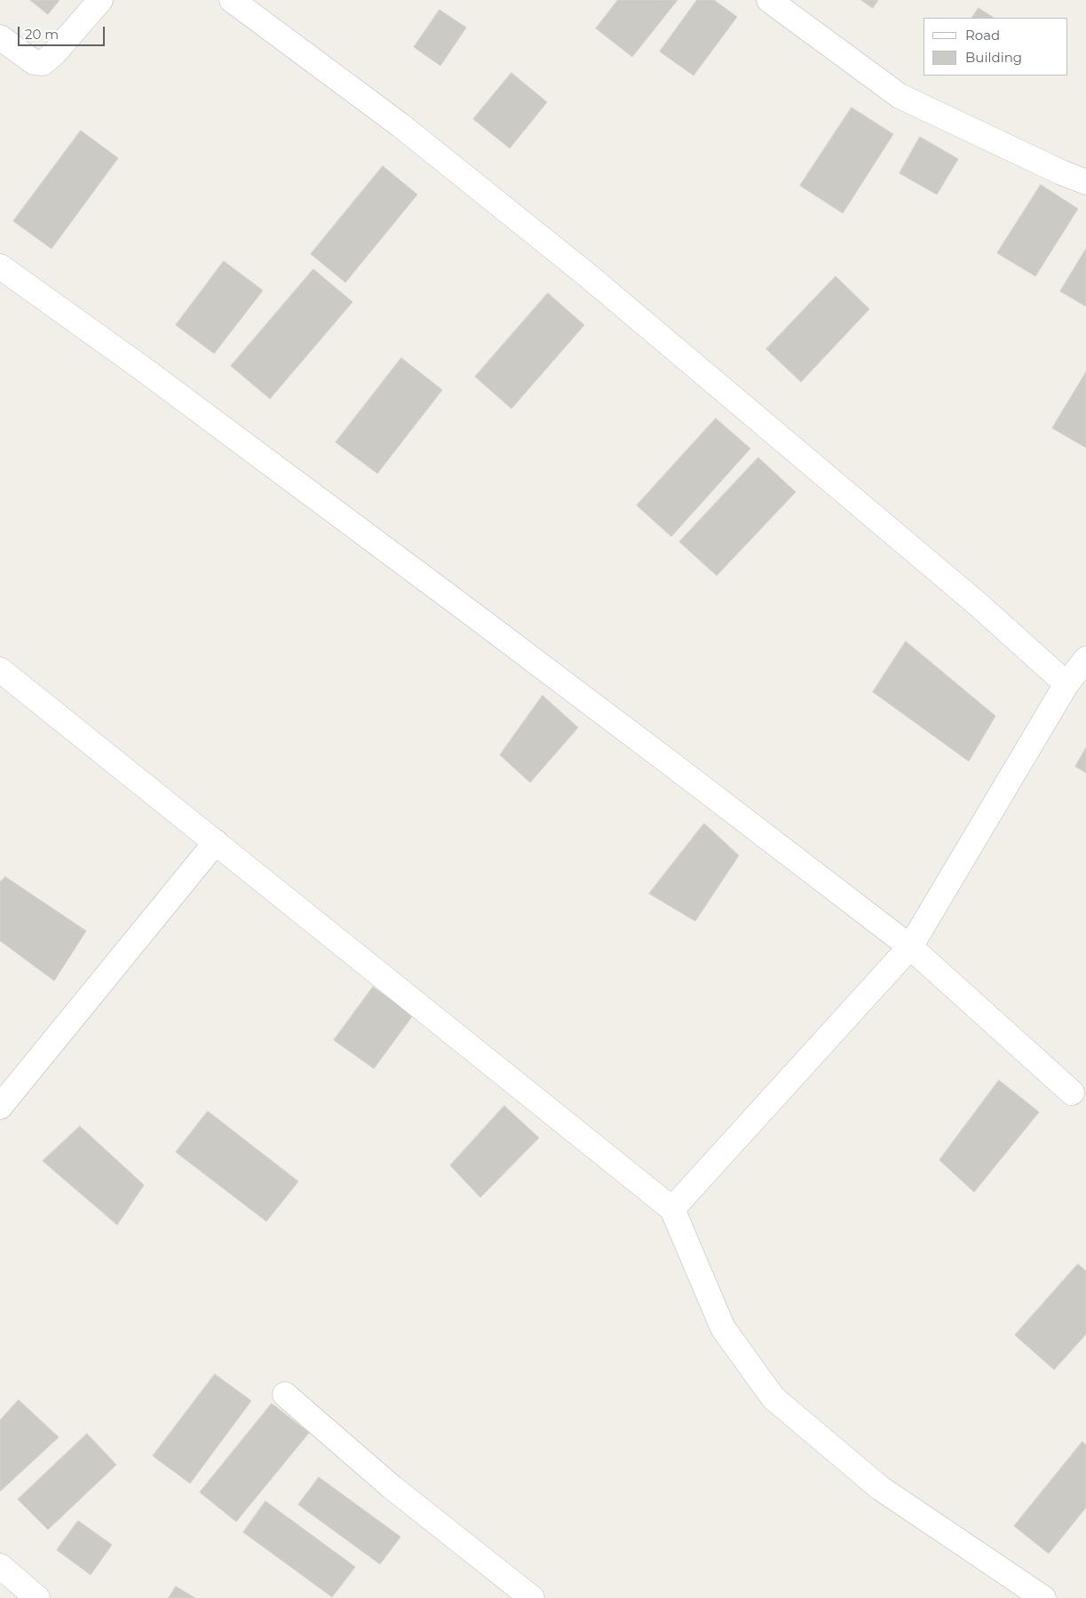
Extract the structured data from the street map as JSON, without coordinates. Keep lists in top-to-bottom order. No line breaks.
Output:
{"legend":["Road","Building"],"scale_bar":"20 m"}
